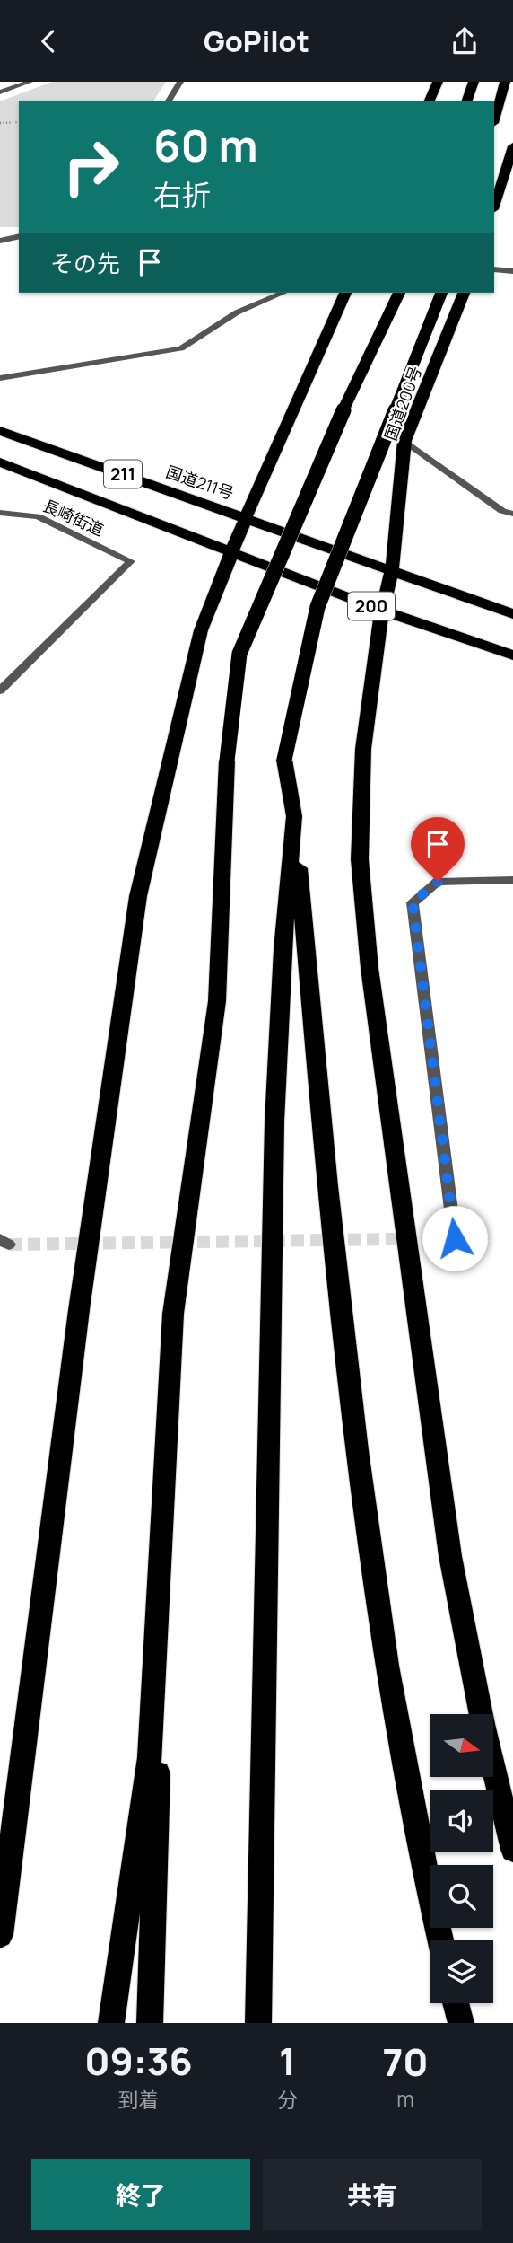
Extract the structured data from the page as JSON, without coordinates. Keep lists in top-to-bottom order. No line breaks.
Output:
{"streets":{"highway":["国道200号","211","国道211号","200"],"street":["長崎街道"]},"crossings":[["国道200号","200"],["211","200"],["国道211号","200"]],"north":"right","page":{"header":"GoPilot","turn":["60 m","右折"],"then":"その先","eta":["09:36","到着","1","分","70","m"],"buttons":["終了","共有"]}}
